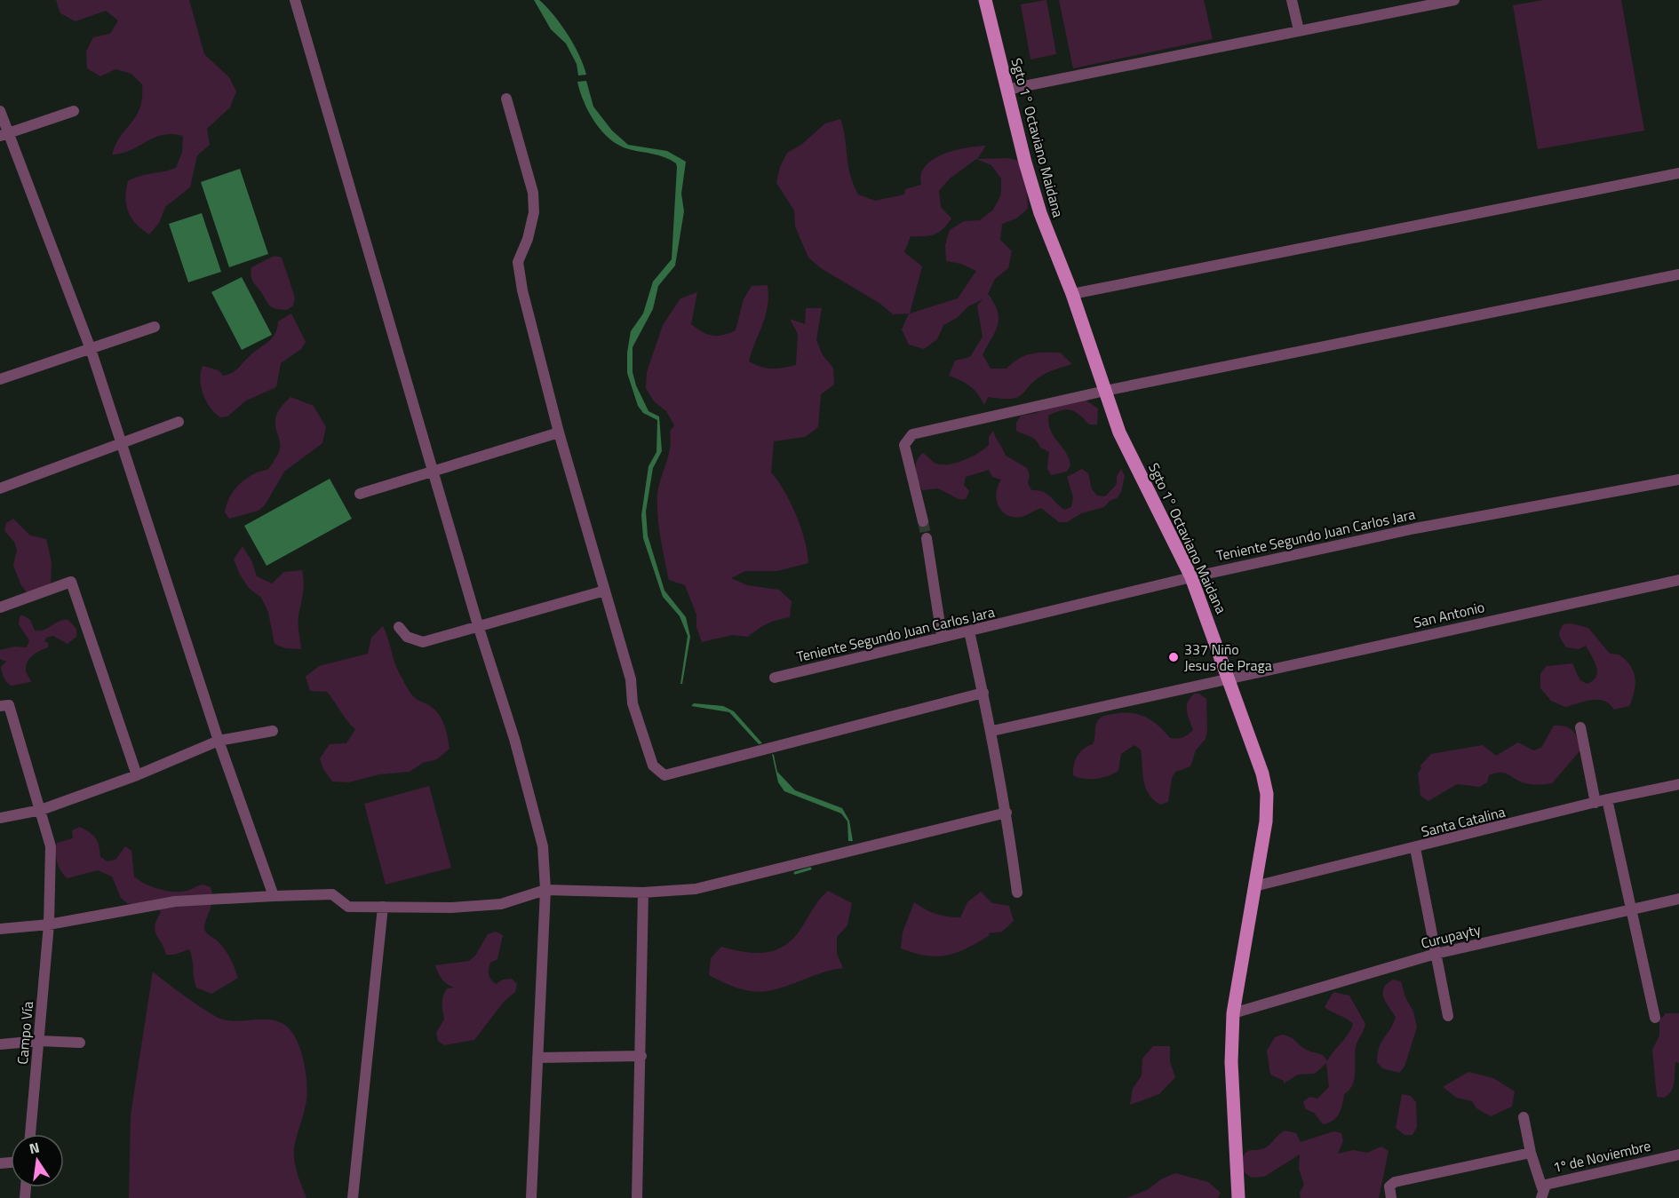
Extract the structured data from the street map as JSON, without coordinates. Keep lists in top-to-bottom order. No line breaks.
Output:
{"streets":{"main road":["Sgto 1° Octaviano Maidana"],"street":["Teniente Segundo Juan Carlos Jara","San Antonio","Santa Catalina","Curupayty","Campo Vía","1º de Noviembre"]},"crossings":[["Sgto 1° Octaviano Maidana","Teniente Segundo Juan Carlos Jara"],["Sgto 1° Octaviano Maidana","San Antonio"],["Sgto 1° Octaviano Maidana","Santa Catalina"],["Sgto 1° Octaviano Maidana","Curupayty"]],"places":["337 Niño Jesus de Praga"],"north":"top"}
